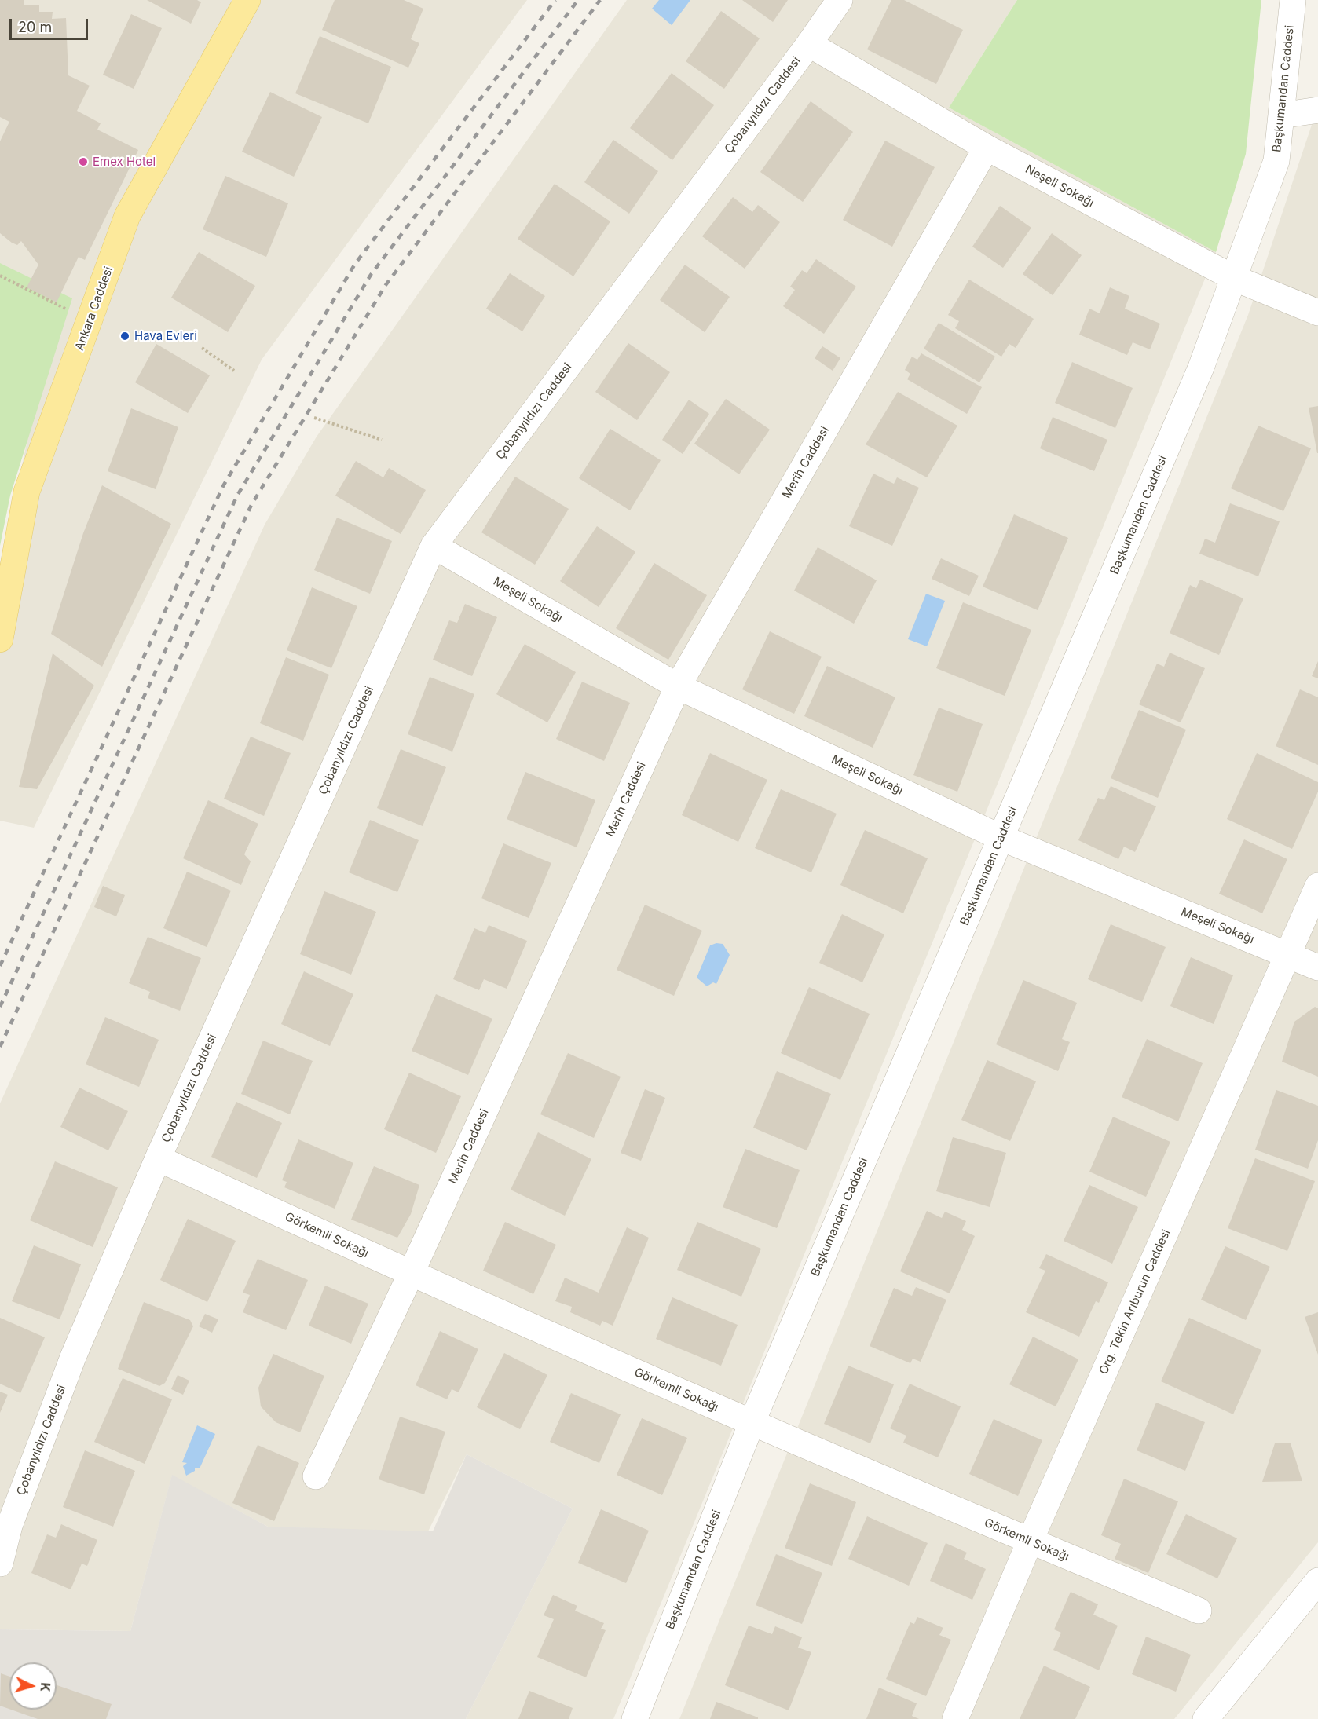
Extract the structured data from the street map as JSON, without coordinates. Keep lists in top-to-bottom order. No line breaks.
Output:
{"streets":{"main road":["Ankara Caddesi"],"street":["Başkumandan Caddesi","Çobanyıldızı Caddesi","Neşeli Sokağı","Merih Caddesi","Meşeli Sokağı","Görkemli Sokağı","Org. Tekin Arıburun Caddesi"]},"crossings":[["Başkumandan Caddesi","Neşeli Sokağı"],["Başkumandan Caddesi","Meşeli Sokağı"],["Başkumandan Caddesi","Görkemli Sokağı"],["Çobanyıldızı Caddesi","Neşeli Sokağı"],["Çobanyıldızı Caddesi","Meşeli Sokağı"],["Çobanyıldızı Caddesi","Görkemli Sokağı"],["Neşeli Sokağı","Merih Caddesi"],["Merih Caddesi","Meşeli Sokağı"],["Merih Caddesi","Görkemli Sokağı"],["Meşeli Sokağı","Org. Tekin Arıburun Caddesi"],["Görkemli Sokağı","Org. Tekin Arıburun Caddesi"]],"places":["Emex Hotel","Hava Evleri"],"scale_bar":"20 m","north":"right"}
